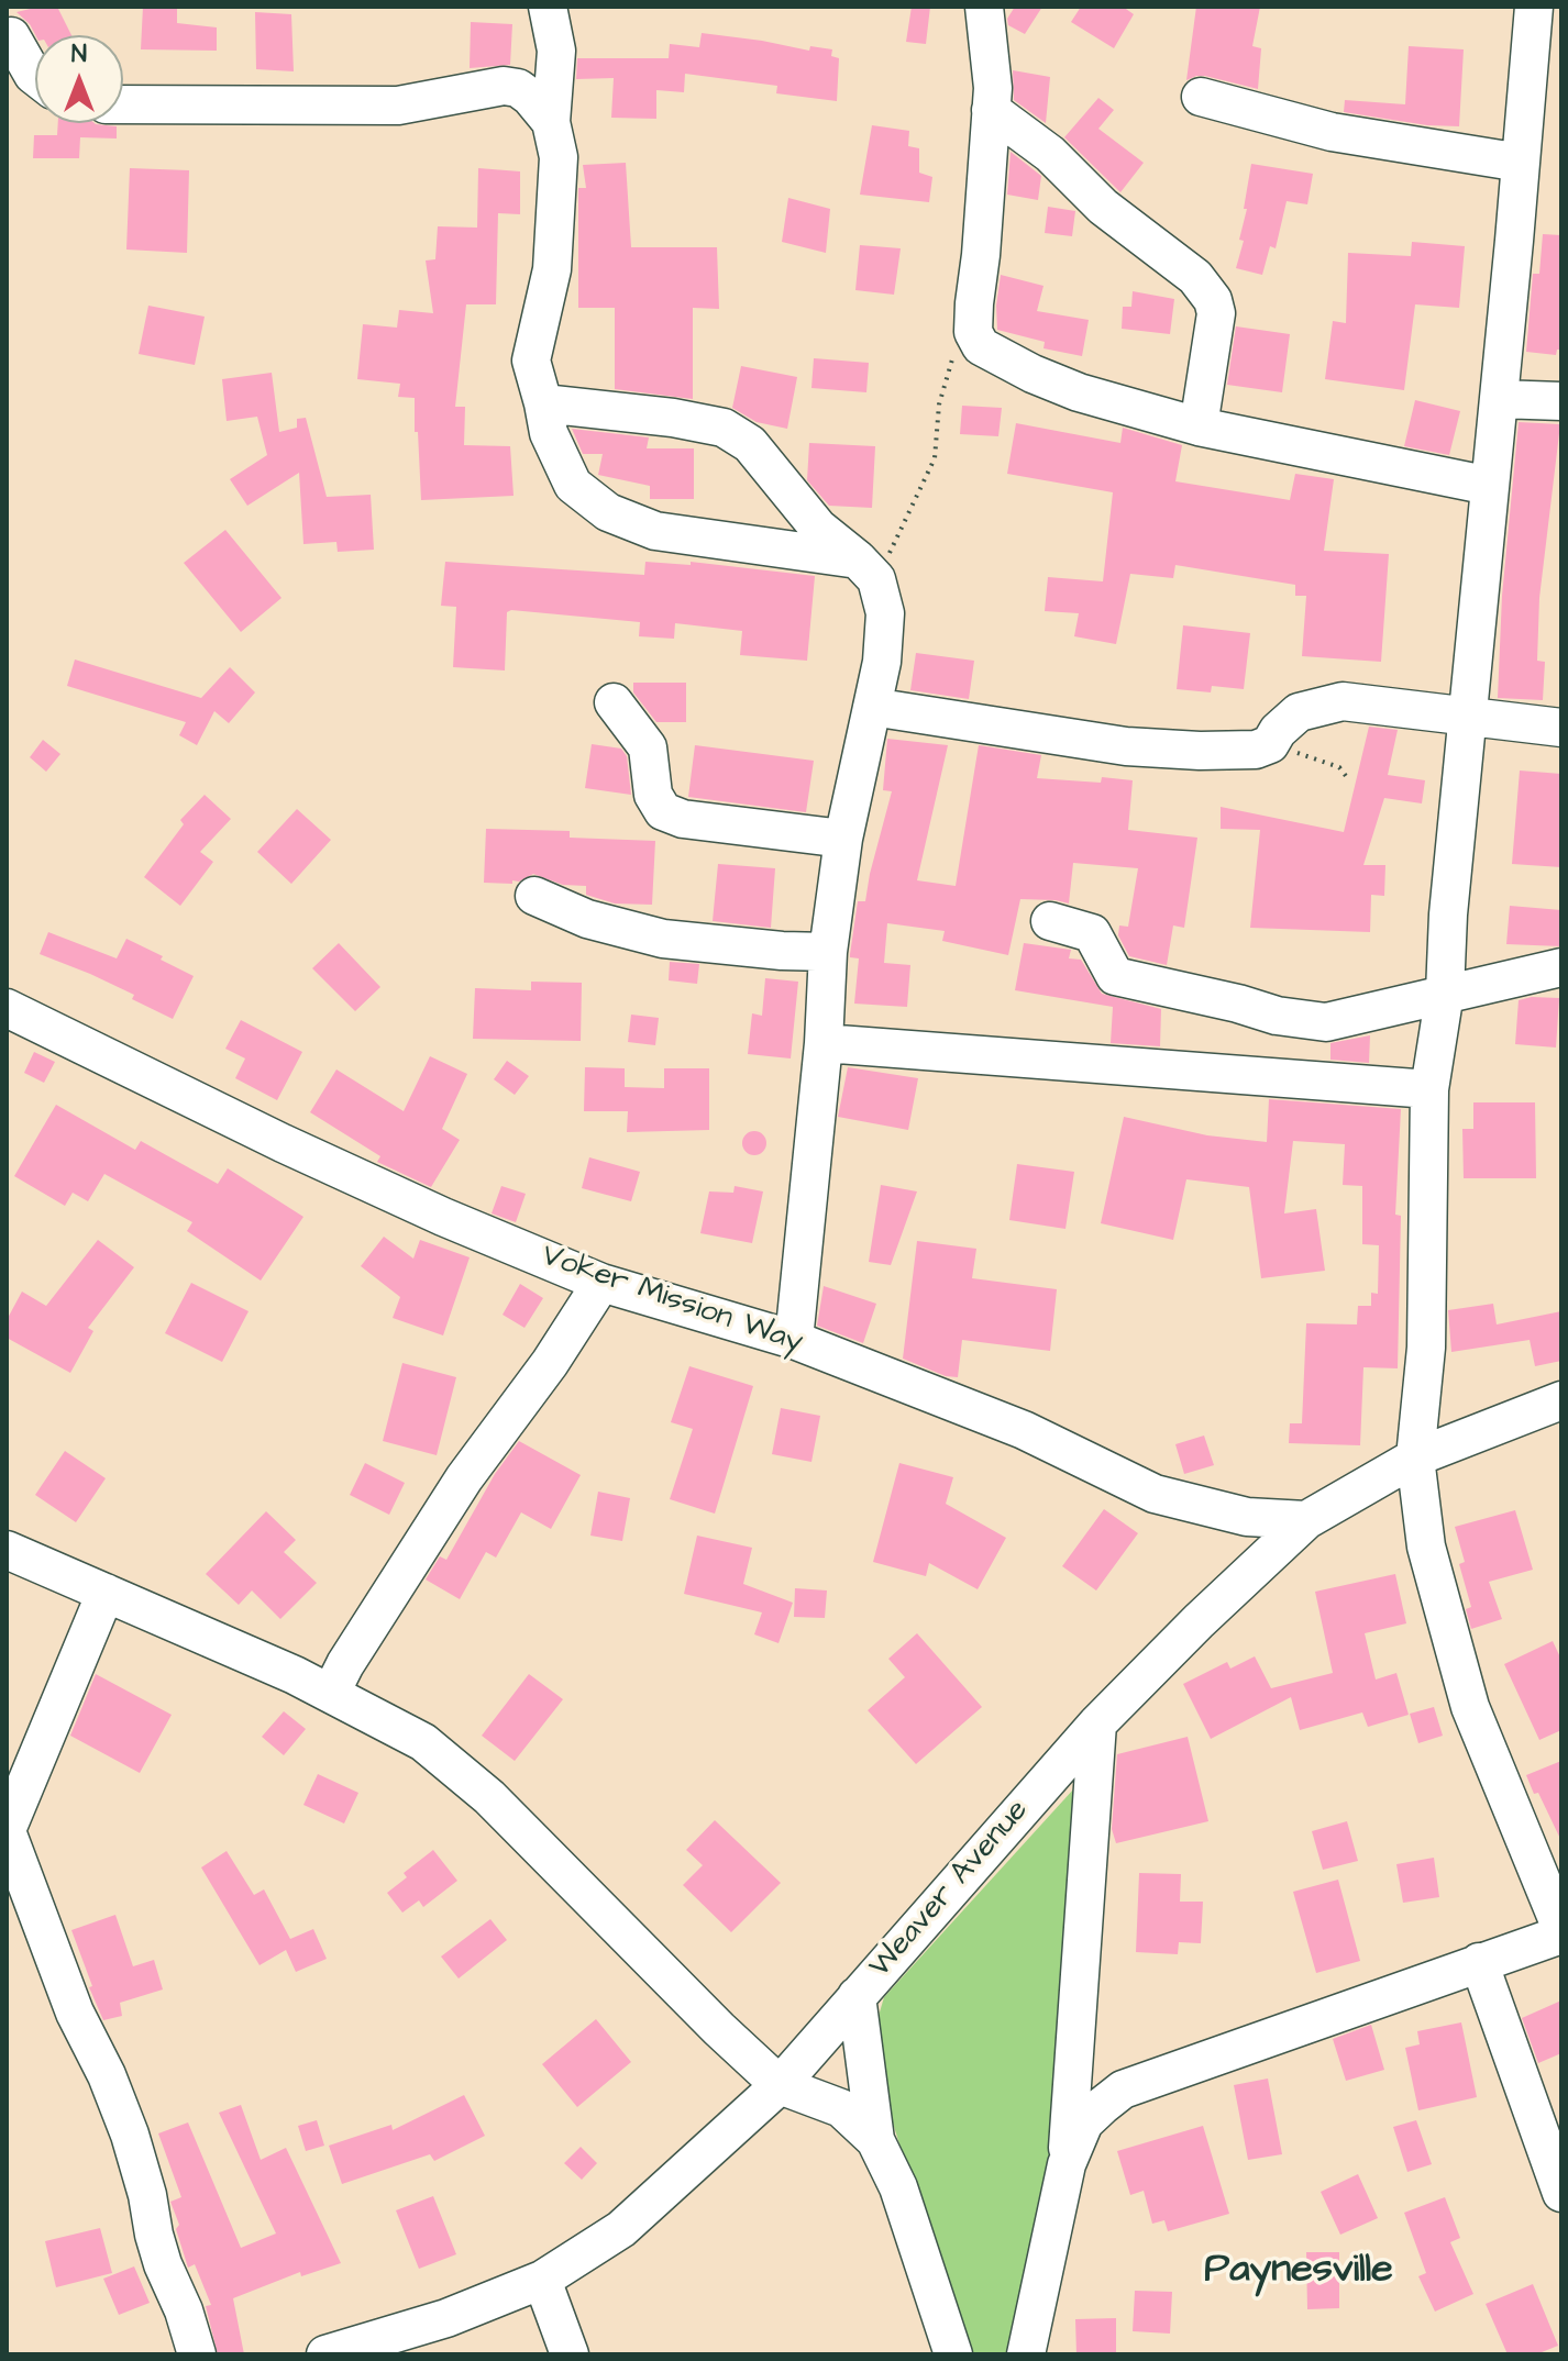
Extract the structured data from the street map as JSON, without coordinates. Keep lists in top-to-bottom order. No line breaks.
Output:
{"streets":{"street":["Voker Mission Way","Weaver Avenue"]},"crossings":[["Voker Mission Way","Weaver Avenue"]],"districts":["Paynesville"],"north":"top"}
